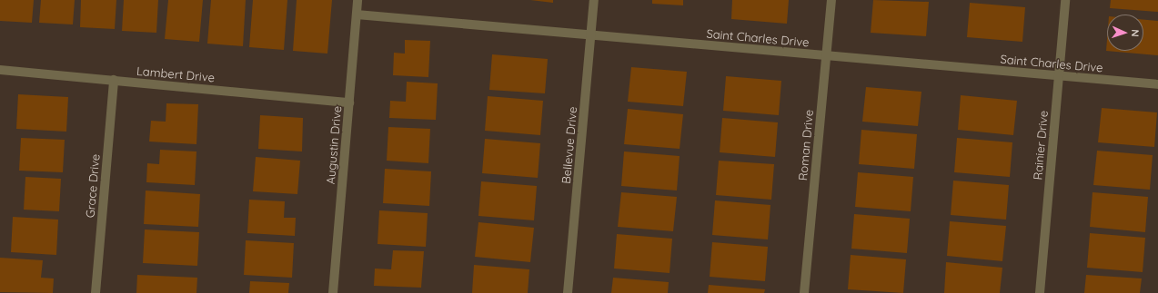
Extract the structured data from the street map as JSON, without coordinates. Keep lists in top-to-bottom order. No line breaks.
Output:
{"streets":{"street":["Saint Charles Drive","Lambert Drive","Augustin Drive","Bellevue Drive","Roman Drive","Rainier Drive","Grace Drive"]},"crossings":[["Saint Charles Drive","Augustin Drive"],["Saint Charles Drive","Bellevue Drive"],["Saint Charles Drive","Roman Drive"],["Saint Charles Drive","Rainier Drive"],["Lambert Drive","Augustin Drive"],["Lambert Drive","Grace Drive"]],"north":"right"}
